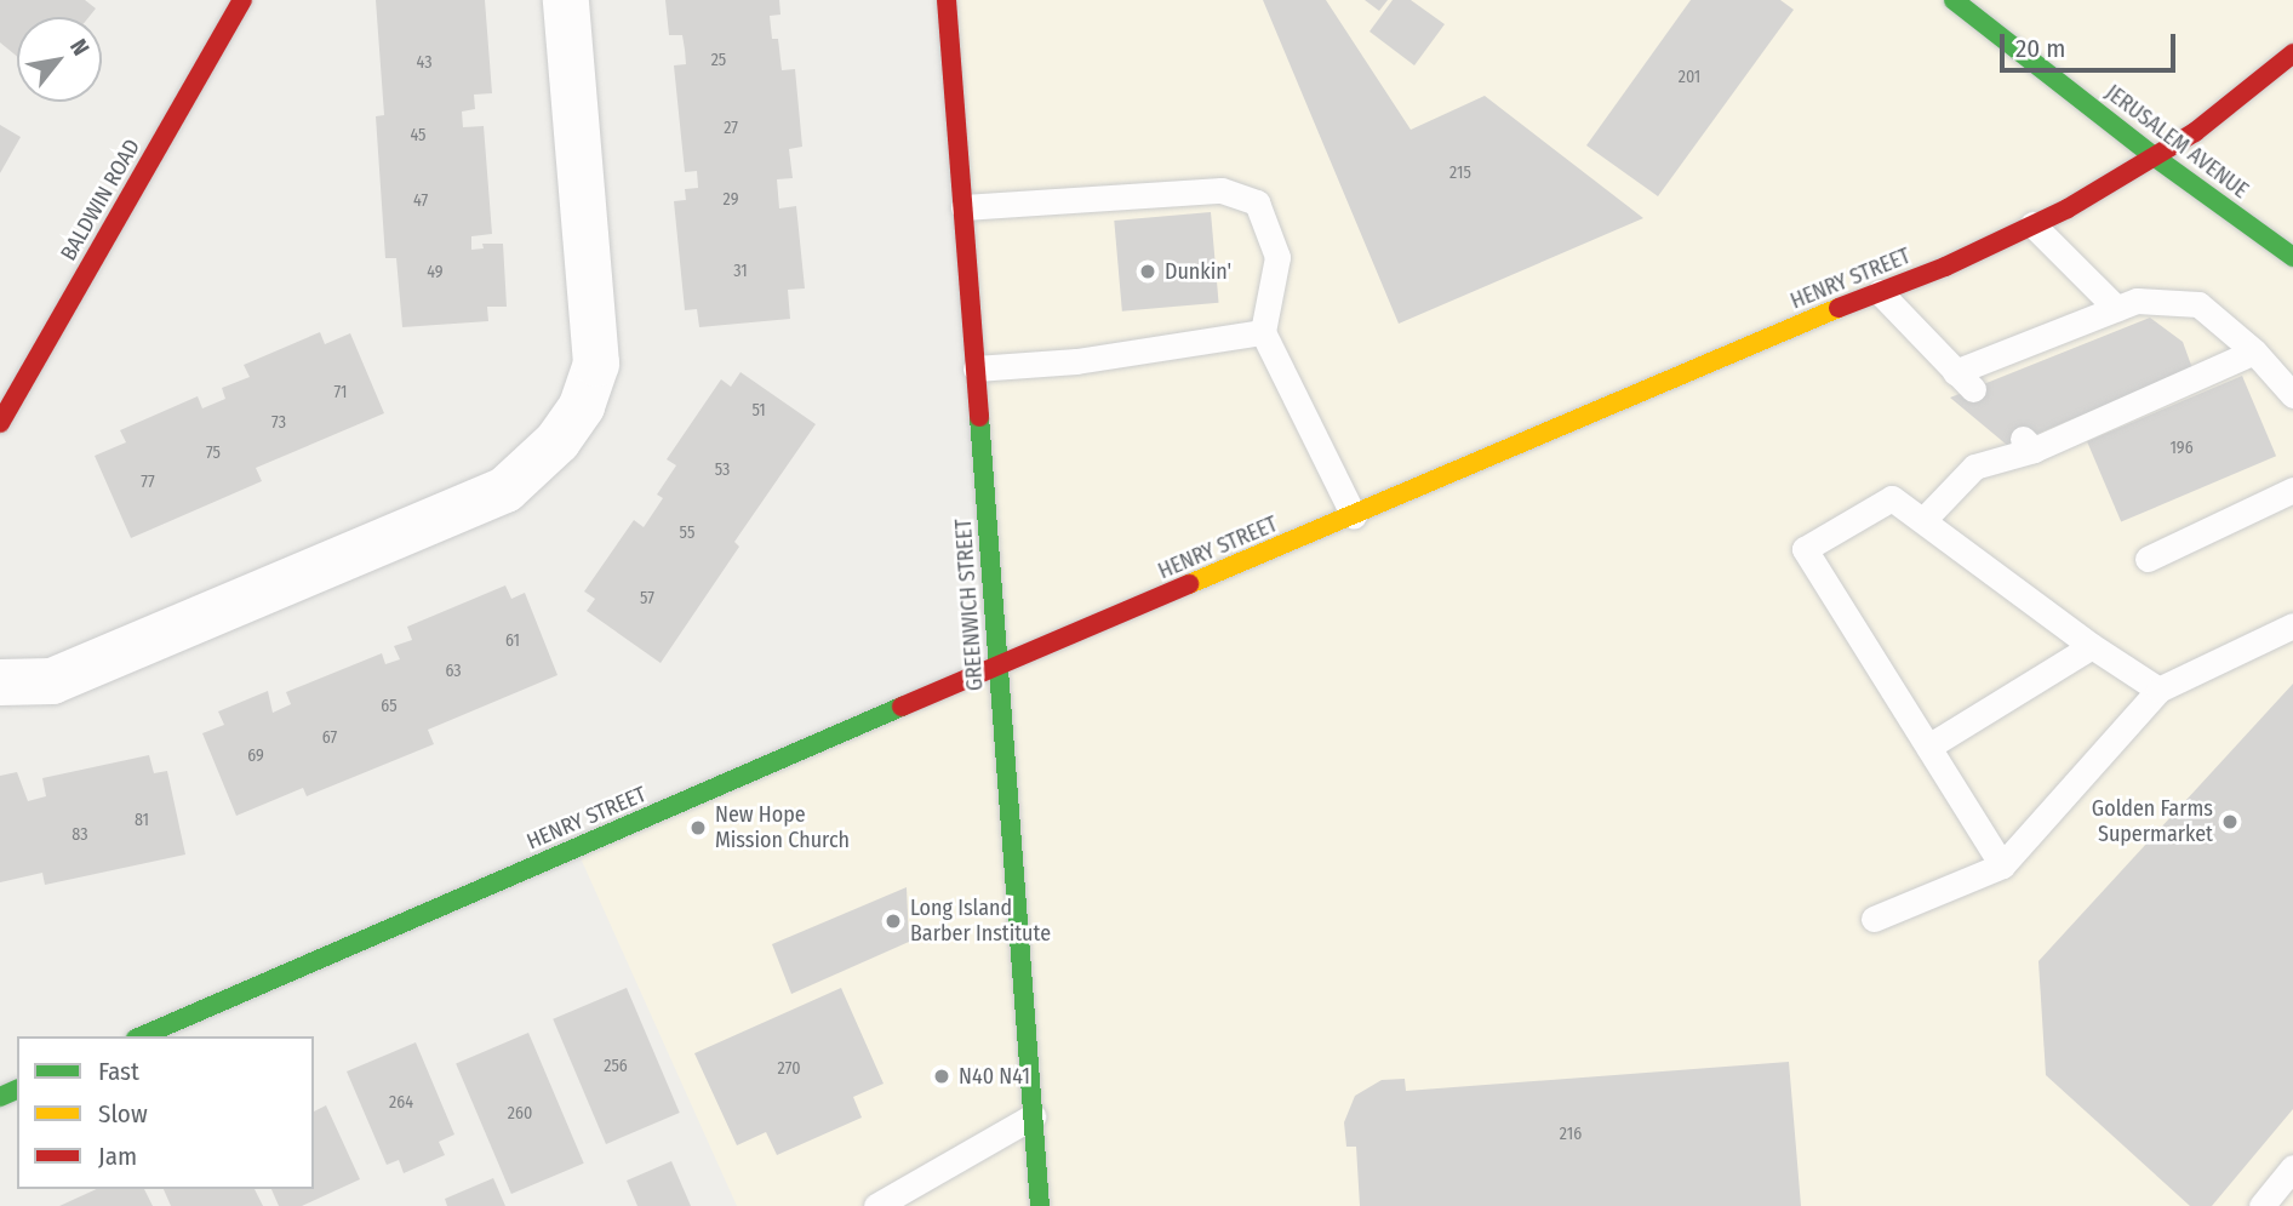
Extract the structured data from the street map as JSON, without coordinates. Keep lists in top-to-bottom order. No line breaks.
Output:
{"streets":{"main road":["JERUSALEM AVENUE","BALDWIN ROAD","HENRY STREET","GREENWICH STREET"]},"crossings":[["JERUSALEM AVENUE","HENRY STREET"],["HENRY STREET","GREENWICH STREET"]],"places":["Dunkin'","Golden Farms Supermarket","New Hope Mission Church","Long Island Barber Institute","N40 N41"],"house_numbers":["25","43","201","27","45","215","29","47","31","49","71","51","73","196","75","53","77","55","57","61","63","65","67","69","81","83","256","270","264","260","216"],"legend":["Fast","Slow","Jam"],"scale_bar":"20 m","north":"top right"}
